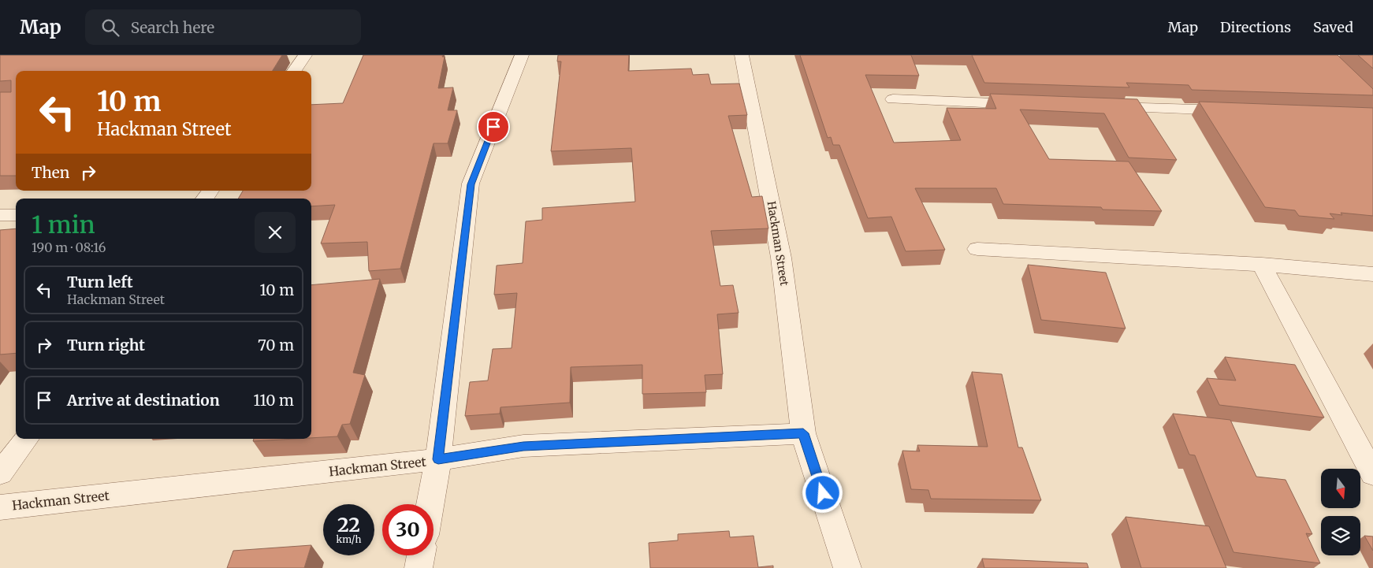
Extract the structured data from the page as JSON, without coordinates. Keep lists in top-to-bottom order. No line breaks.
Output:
{"streets":{"street":["Hackman Street"]},"north":"bottom","page":{"header":"Map","search":"Search here","nav":["Map","Directions","Saved"],"turn":["10 m","Hackman Street"],"then":"Then","heading":["1 min","190 m · 08:16"],"list":[{"name":"Turn left","note":"Hackman Street","value":"10 m"},{"name":"Turn right","value":"70 m"},{"name":"Arrive at destination","value":"110 m"}],"speed":"22 km/h","limit":"30"}}
